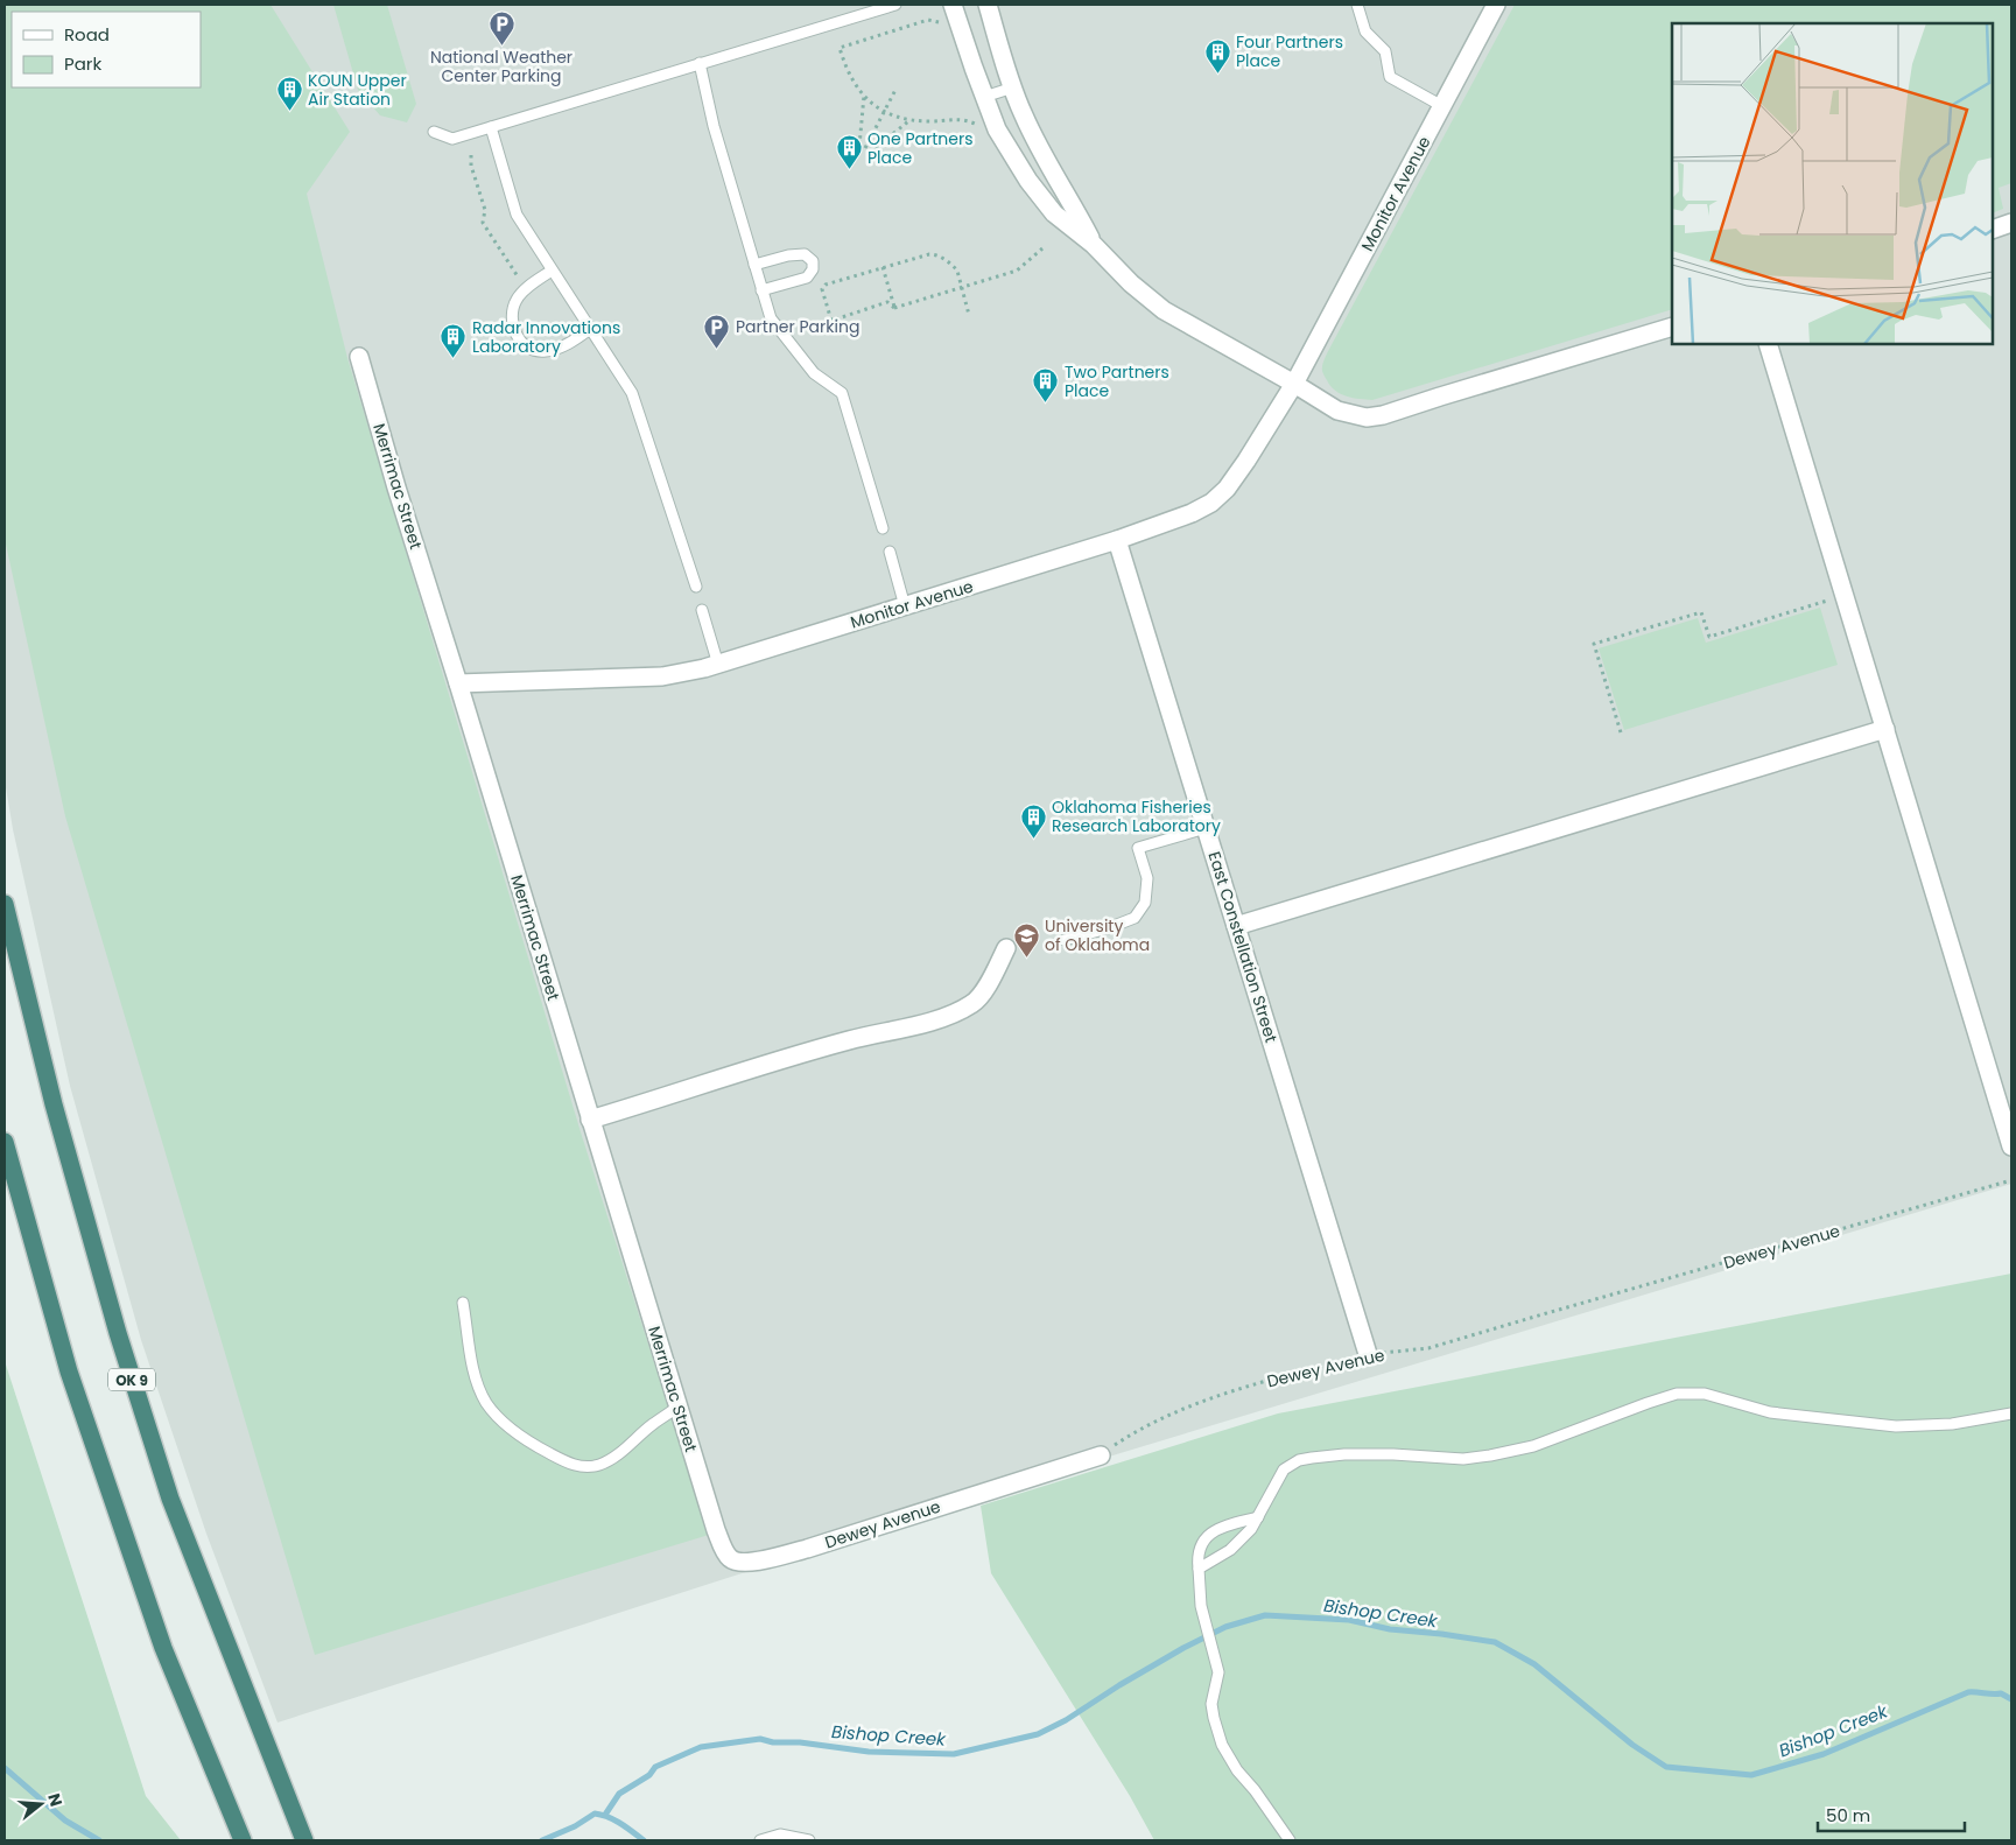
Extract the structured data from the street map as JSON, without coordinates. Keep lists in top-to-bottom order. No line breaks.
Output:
{"streets":{"highway":["OK 9"],"street":["Monitor Avenue","Merrimac Street","East Constellation Street","Dewey Avenue"]},"crossings":[["Monitor Avenue","Merrimac Street"],["Monitor Avenue","East Constellation Street"],["Merrimac Street","Dewey Avenue"],["East Constellation Street","Dewey Avenue"]],"water":["Bishop Creek"],"places":{"parking":["National Weather Center Parking","Partner Parking"],"building":["Four Partners Place","KOUN Upper Air Station","One Partners Place","Radar Innovations Laboratory","Two Partners Place","Oklahoma Fisheries Research Laboratory"],"school or university":["University of Oklahoma"]},"legend":["Road","Park"],"scale_bar":"50 m","north":"right"}
